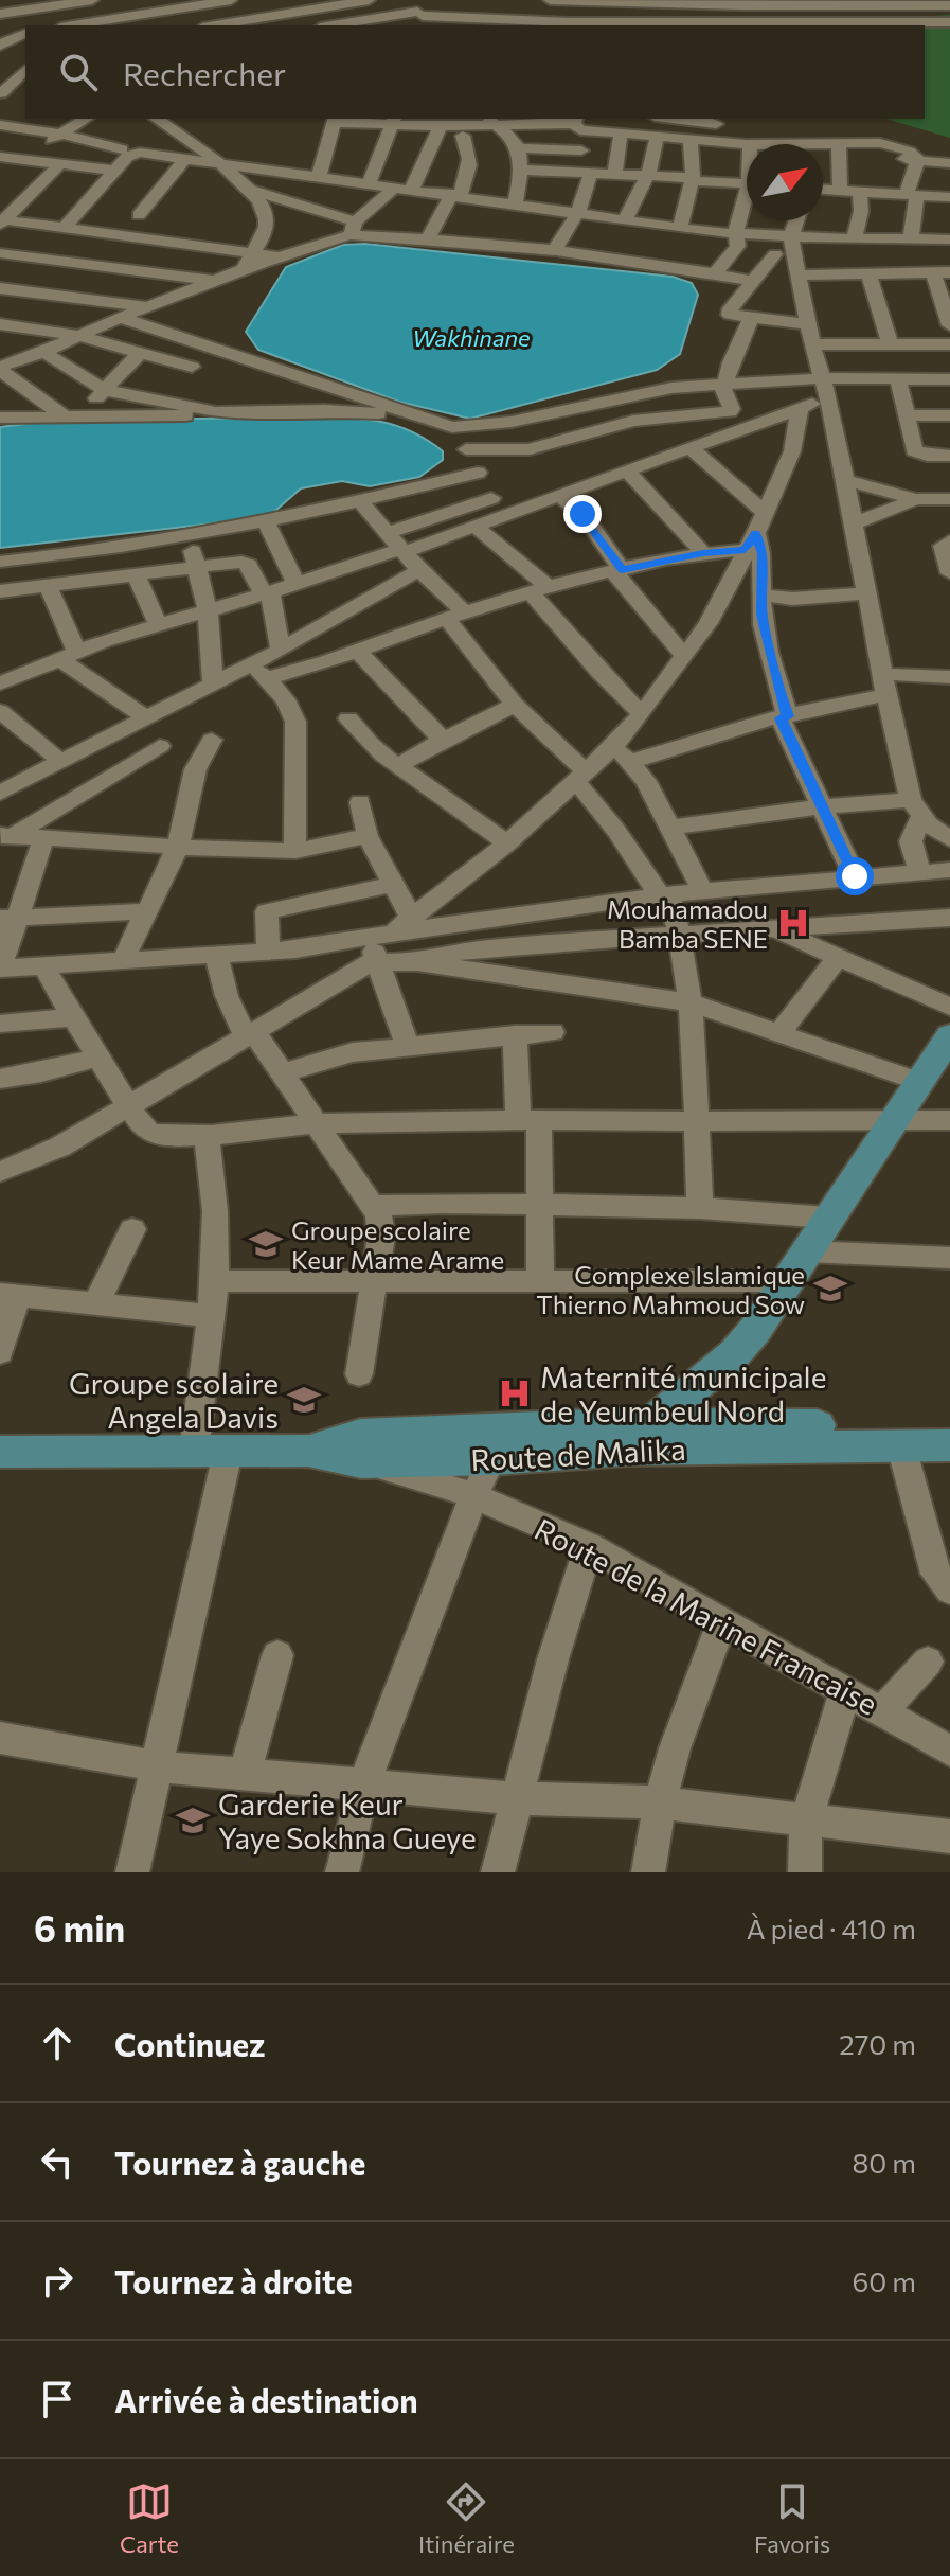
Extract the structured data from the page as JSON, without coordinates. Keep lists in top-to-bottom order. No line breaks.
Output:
{"streets":{"main road":["Route de Malika"],"street":["Route de la Marine Francaise"]},"crossings":[["Route de Malika","Route de la Marine Francaise"]],"water":["Wakhinane"],"places":{"hospital":["Mouhamadou Bamba SENE","Maternité municipale de Yeumbeul Nord"],"school or university":["Groupe scolaire Keur Mame Arame","Complexe Islamique Thierno Mahmoud Sow","Groupe scolaire Angela Davis","Garderie Keur Yaye Sokhna Gueye"]},"north":"top right","page":{"search":"Rechercher","heading":["6 min","À pied · 410 m"],"list":[["Continuez","270 m"],["Tournez à gauche","80 m"],["Tournez à droite","60 m"],"Arrivée à destination"],"nav":["Carte","Itinéraire","Favoris"]}}
